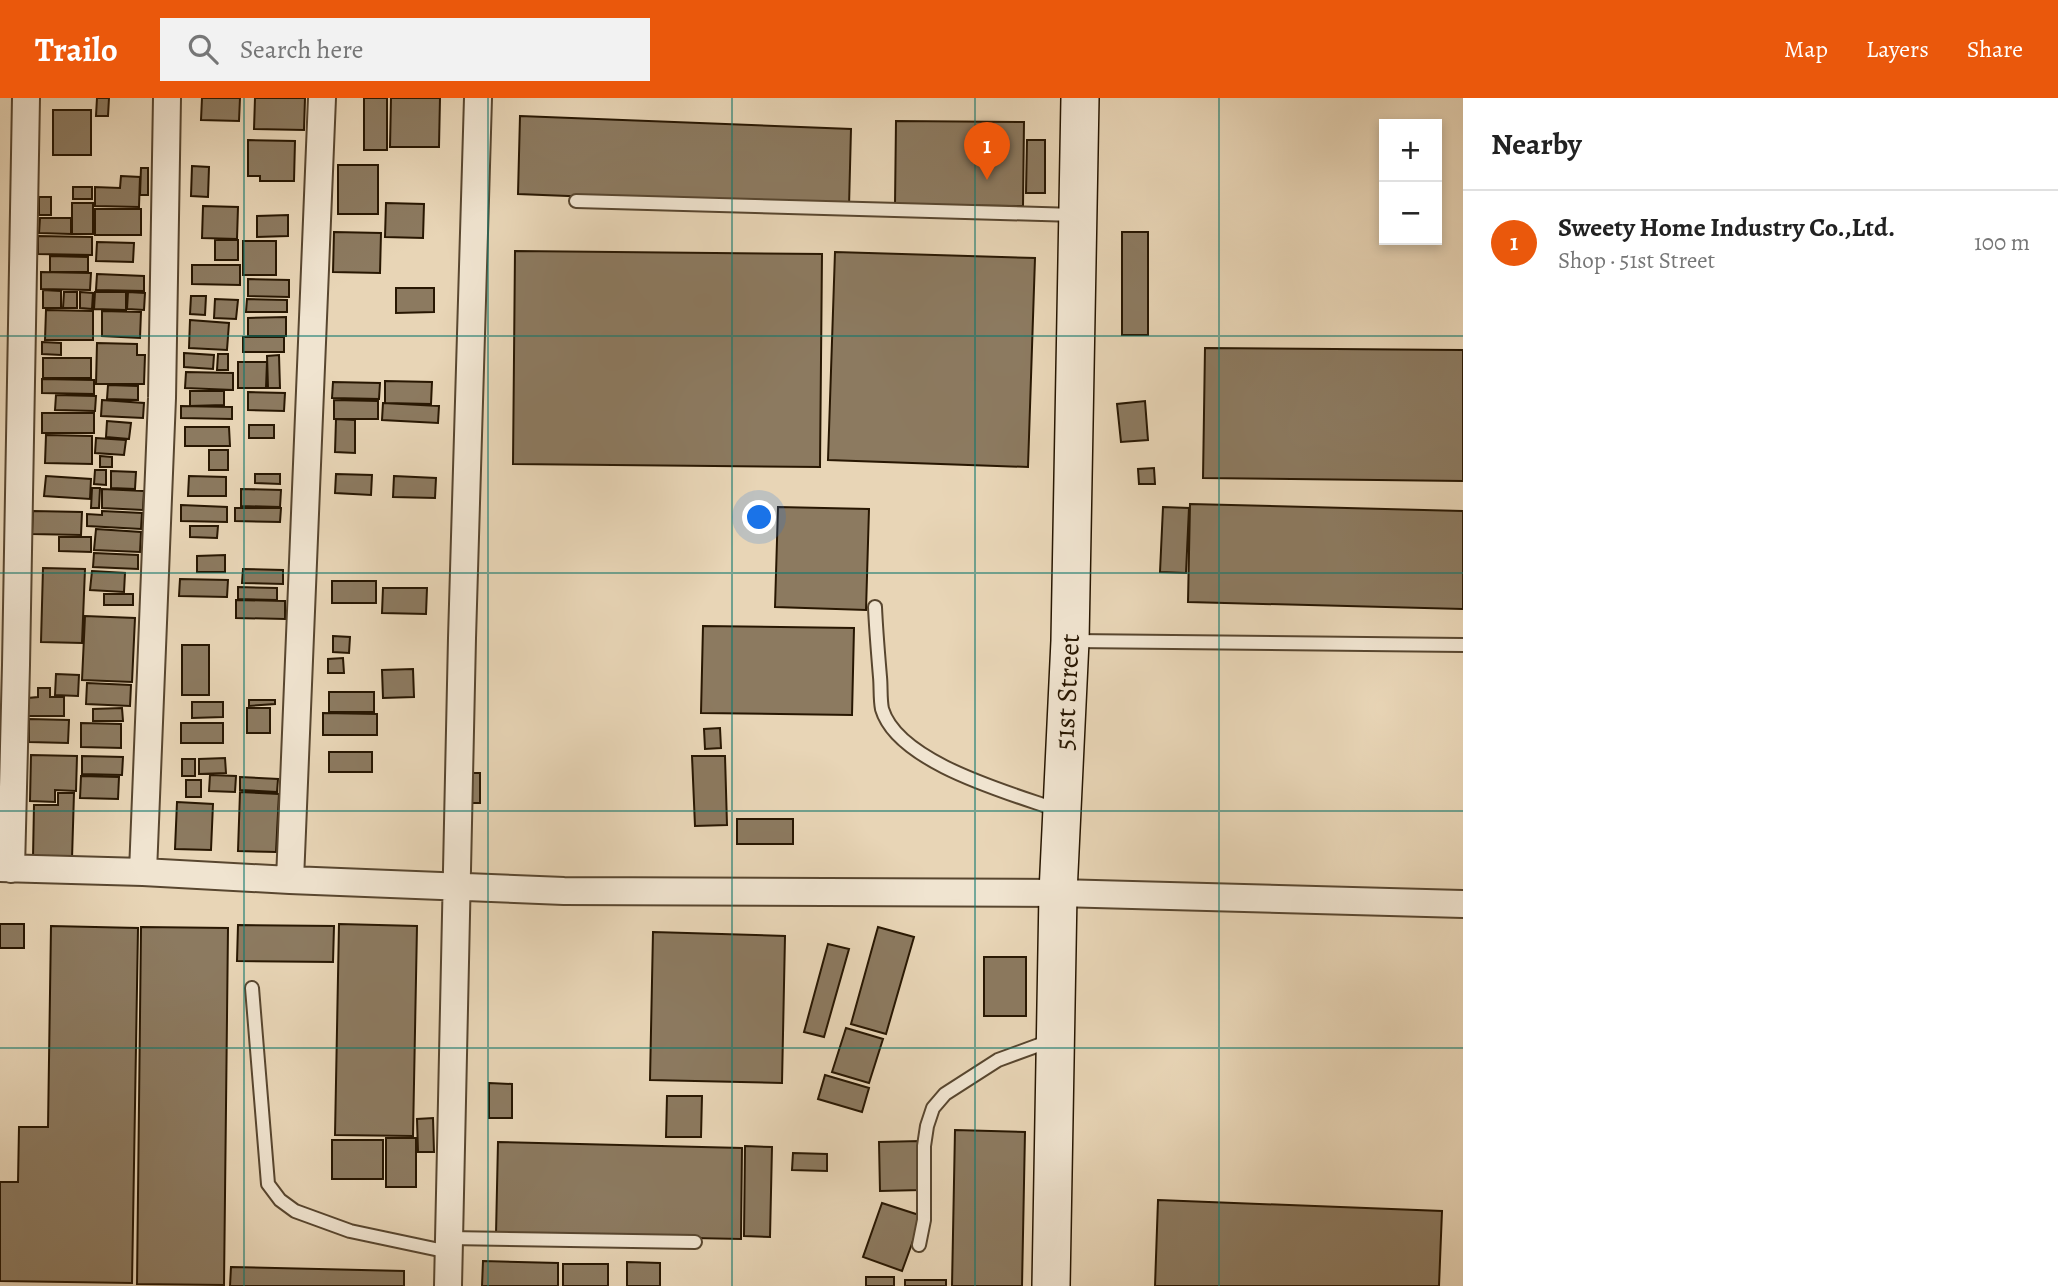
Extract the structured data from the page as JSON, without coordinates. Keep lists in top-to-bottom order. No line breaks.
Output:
{"streets":{"street":["51st Street"]},"page":{"header":"Trailo","search":"Search here","nav":["Map","Layers","Share"],"heading":"Nearby","map_buttons":["+","−"],"pins":"1","list":[{"mark":"1","name":"Sweety Home Industry Co.,Ltd.","note":"Shop · 51st Street","value":"100 m"}]}}
